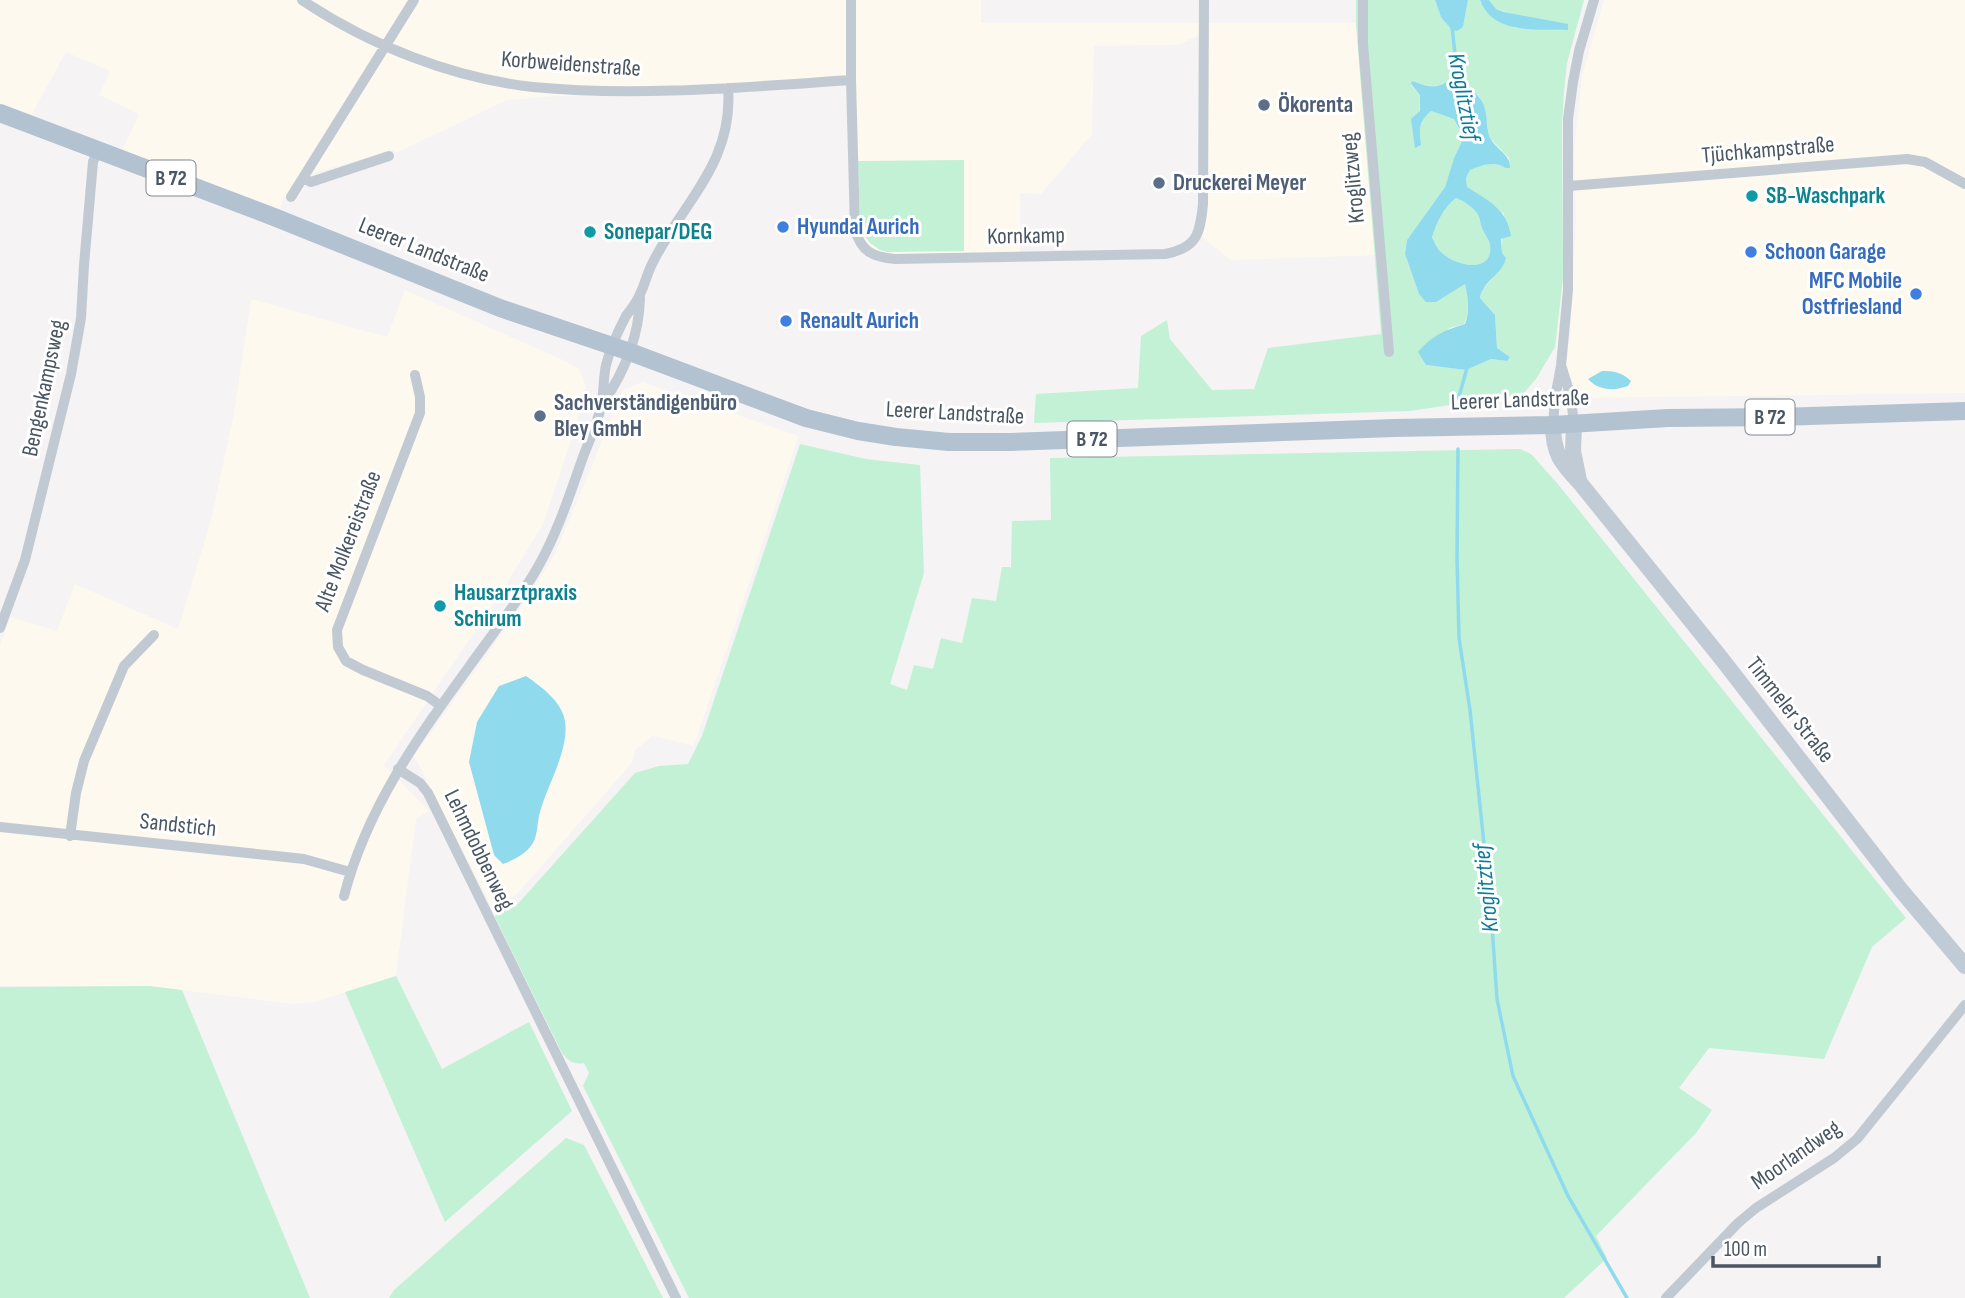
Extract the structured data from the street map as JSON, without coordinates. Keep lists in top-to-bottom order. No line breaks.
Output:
{"streets":{"main road":["B 72","Leerer Landstraße","Timmeler Straße"],"street":["Korbweidenstraße","Tjüchkampstraße","Kroglitzweg","Kornkamp","Bengenkampsweg","Alte Molkereistraße","Sandstich","Lehmdobbenweg","Moorlandweg"]},"crossings":[["Korbweidenstraße","Kornkamp"],["Leerer Landstraße","Bengenkampsweg"],["Leerer Landstraße","Timmeler Straße"]],"water":["Kroglitztief"],"places":["Ökorenta","Druckerei Meyer","SB-Waschpark","Hyundai Aurich","Sonepar/DEG","Schoon Garage","MFC Mobile Ostfriesland","Renault Aurich","Sachverständigenbüro Bley GmbH","Hausarztpraxis Schirum"],"scale_bar":"100 m"}
